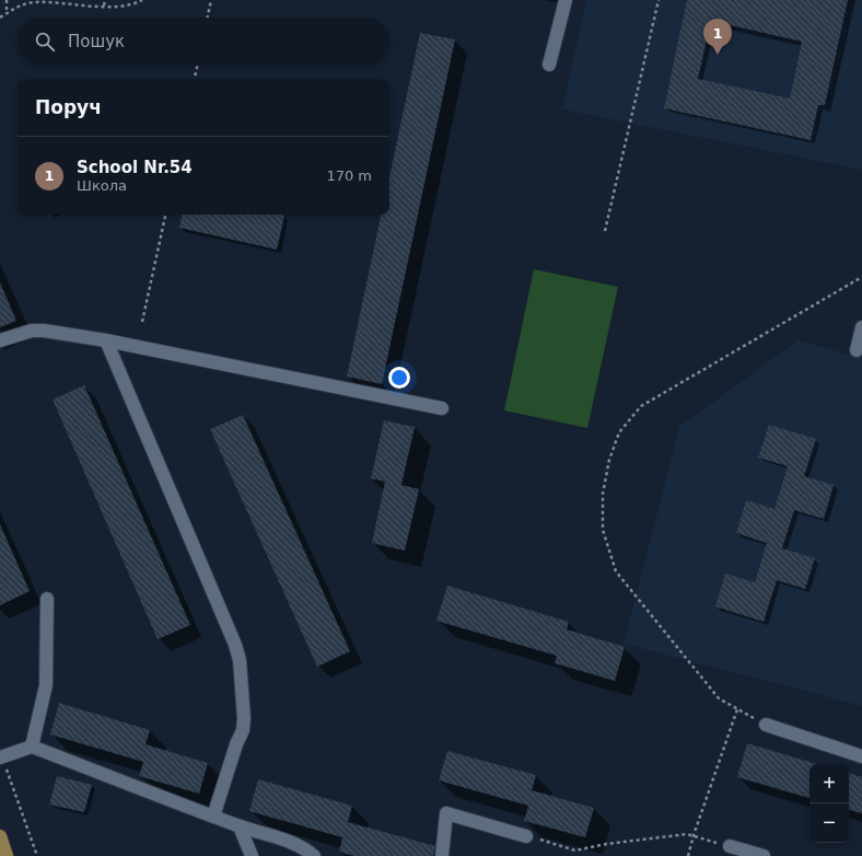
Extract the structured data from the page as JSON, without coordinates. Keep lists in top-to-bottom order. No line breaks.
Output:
{"page":{"search":"Пошук","pins":"1","heading":"Поруч","list":[{"mark":"1","name":"School Nr.54","note":"Школа","value":"170 m"}],"map_buttons":["+","−"]}}
